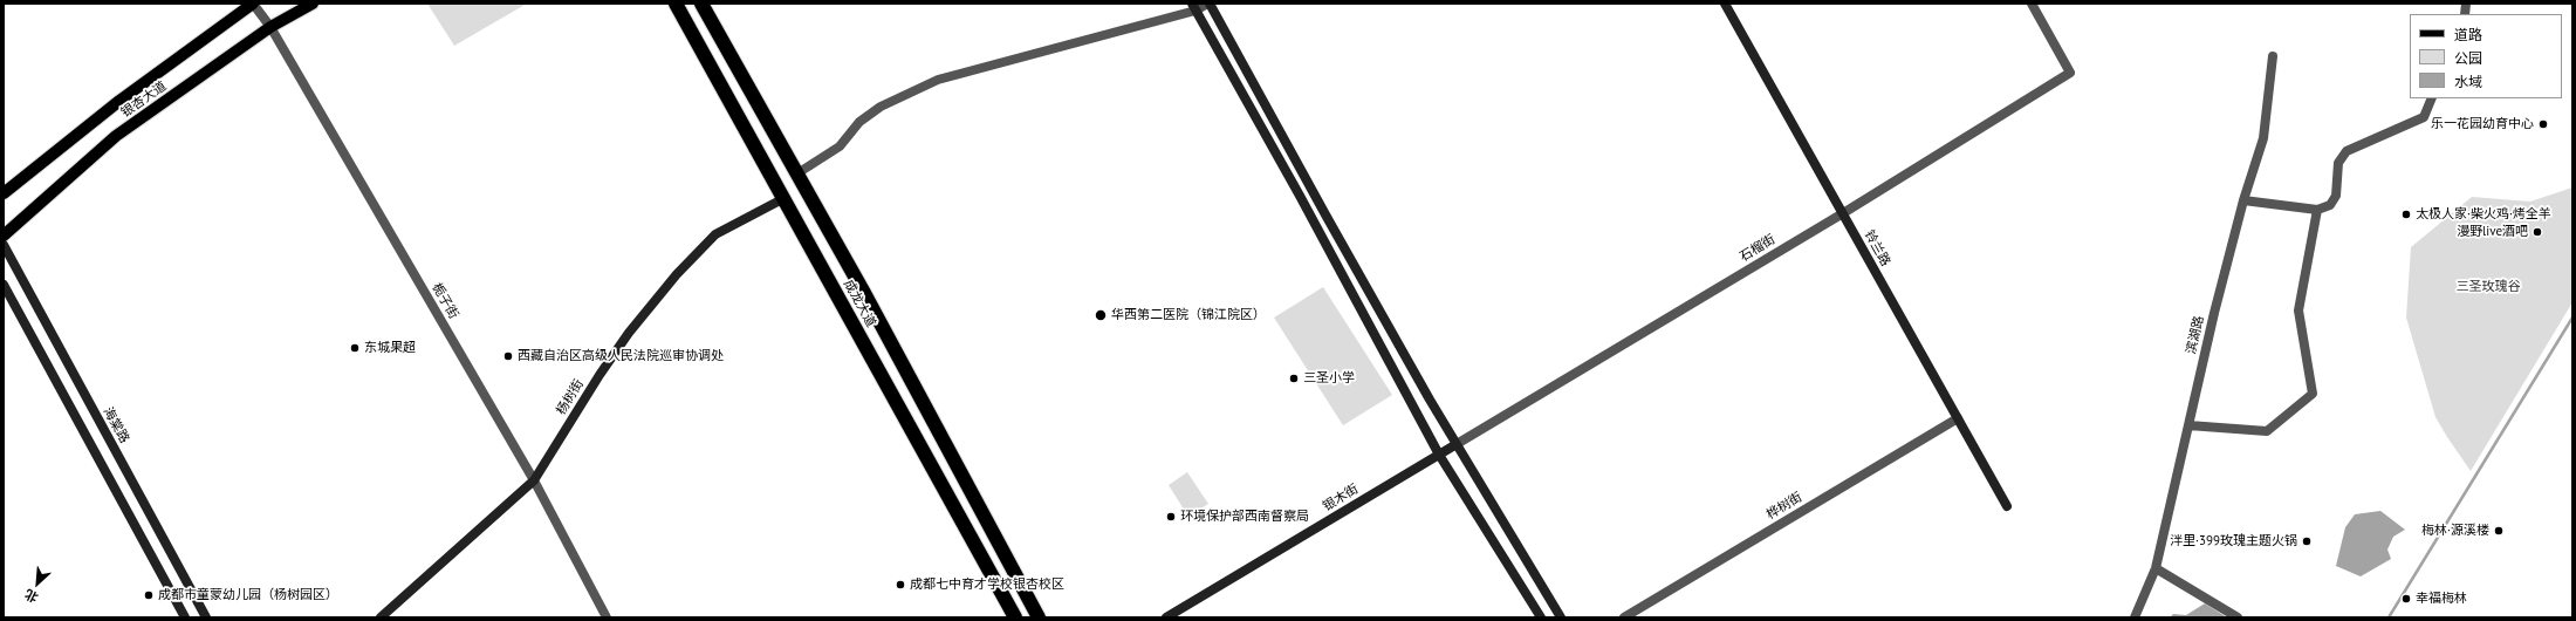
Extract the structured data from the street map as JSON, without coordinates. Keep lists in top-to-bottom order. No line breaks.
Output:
{"streets":{"highway":["成龙大道"],"main road":["银杏大道"],"street":["石榴街","铃兰路","栀子街","滨湖路","杨树街","海棠路","银木街","桦树街"]},"crossings":[["银杏大道","栀子街"],["石榴街","铃兰路"],["石榴街","银木街"],["铃兰路","桦树街"],["栀子街","杨树街"],["成龙大道","杨树街"]],"parks":["三圣玫瑰谷"],"places":["乐一花园幼育中心","太极人家·柴火鸡·烤全羊","漫野live酒吧","华西第二医院（锦江院区）","东城果超","西藏自治区高级人民法院巡审协调处","三圣小学","环境保护部西南督察局","梅林·源溪楼","泮里·399玫瑰主题火锅","成都七中育才学校银杏校区","成都市童蒙幼儿园（杨树园区）","幸福梅林"],"legend":["道路","公园","水域"],"north":"bottom left"}
